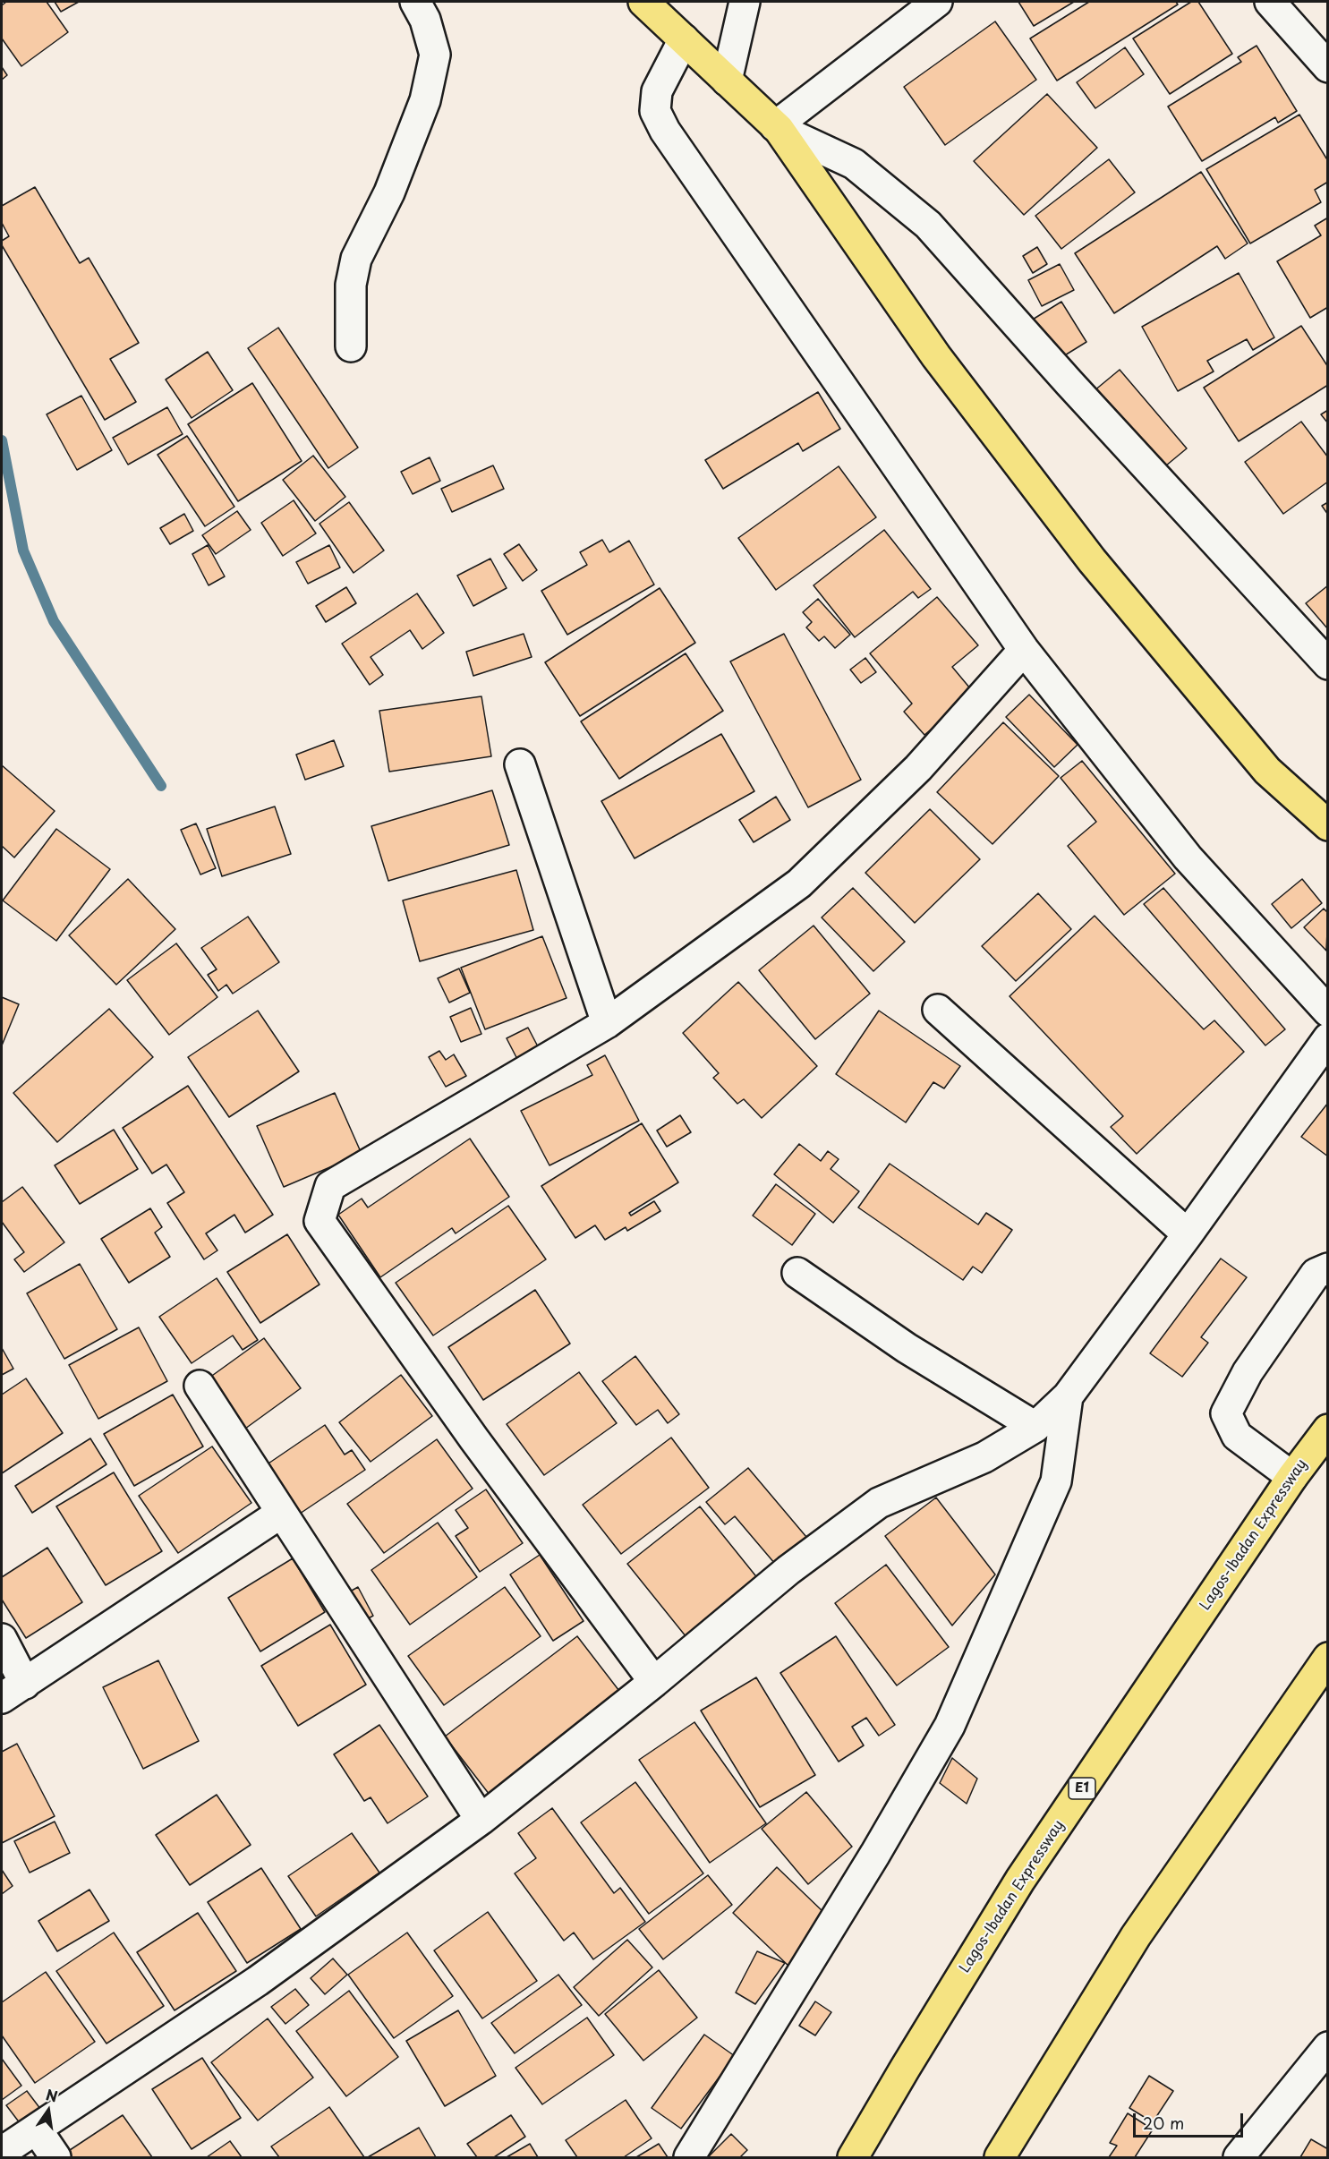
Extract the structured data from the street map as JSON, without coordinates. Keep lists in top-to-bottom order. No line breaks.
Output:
{"streets":{"main road":["Lagos-Ibadan Expressway","E1"]},"scale_bar":"20 m","north":"top"}
